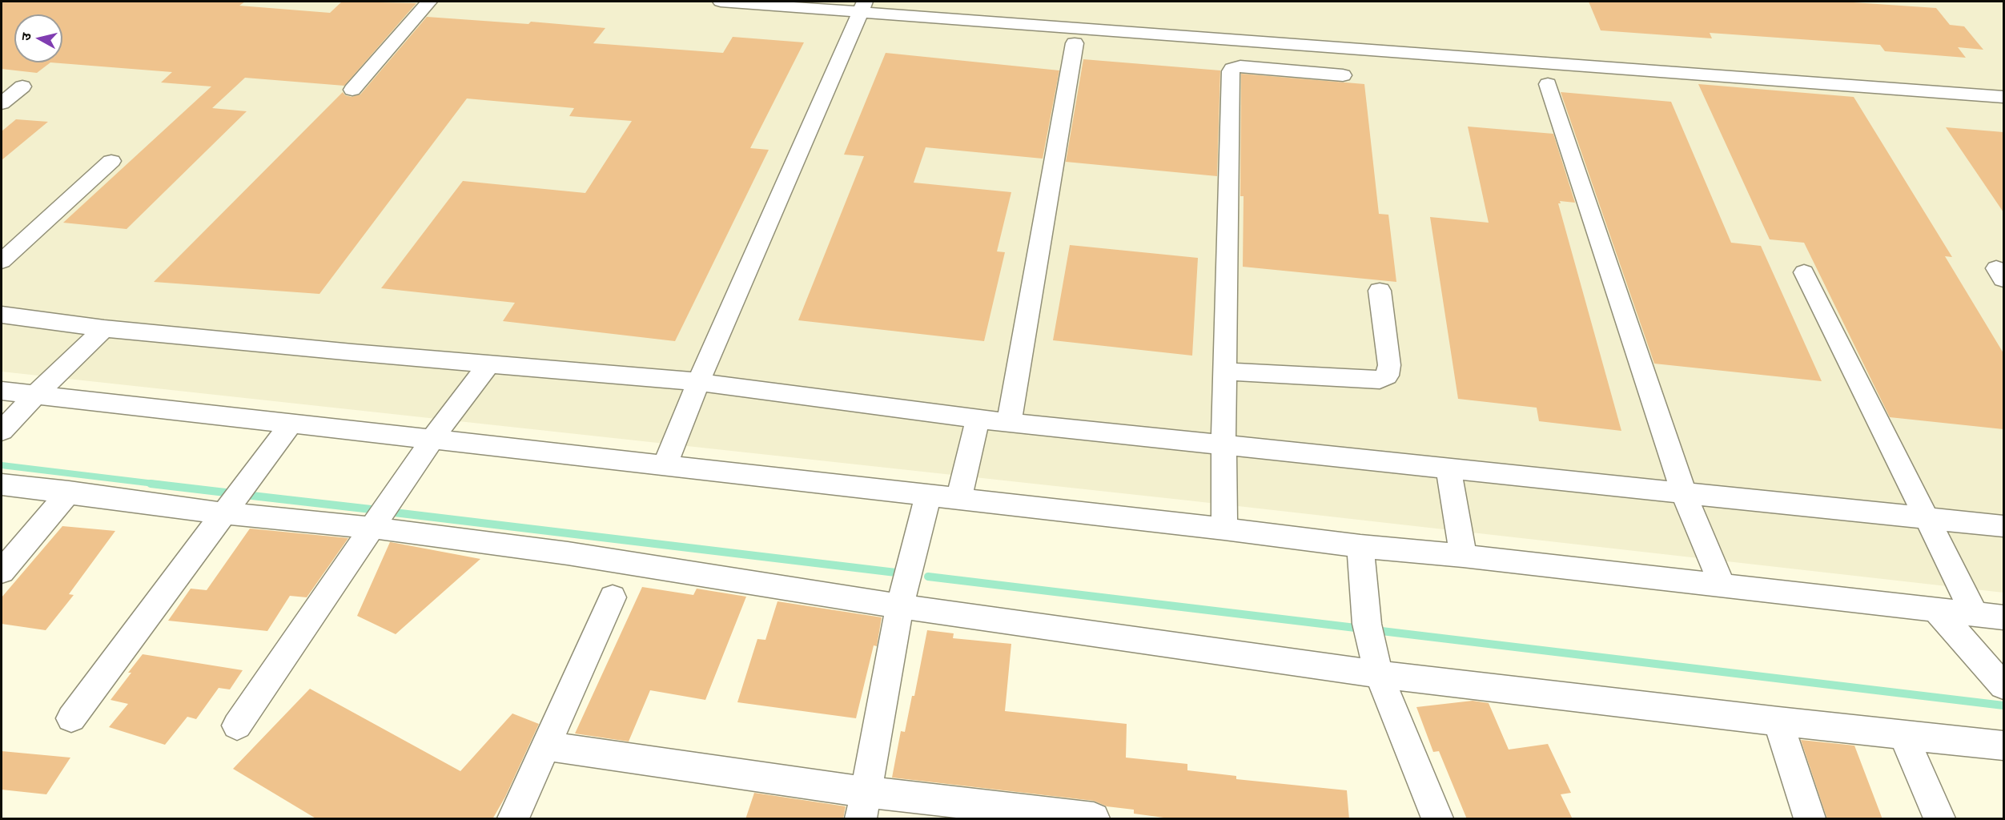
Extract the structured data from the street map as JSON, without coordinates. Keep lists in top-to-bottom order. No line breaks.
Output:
{"north":"left"}
